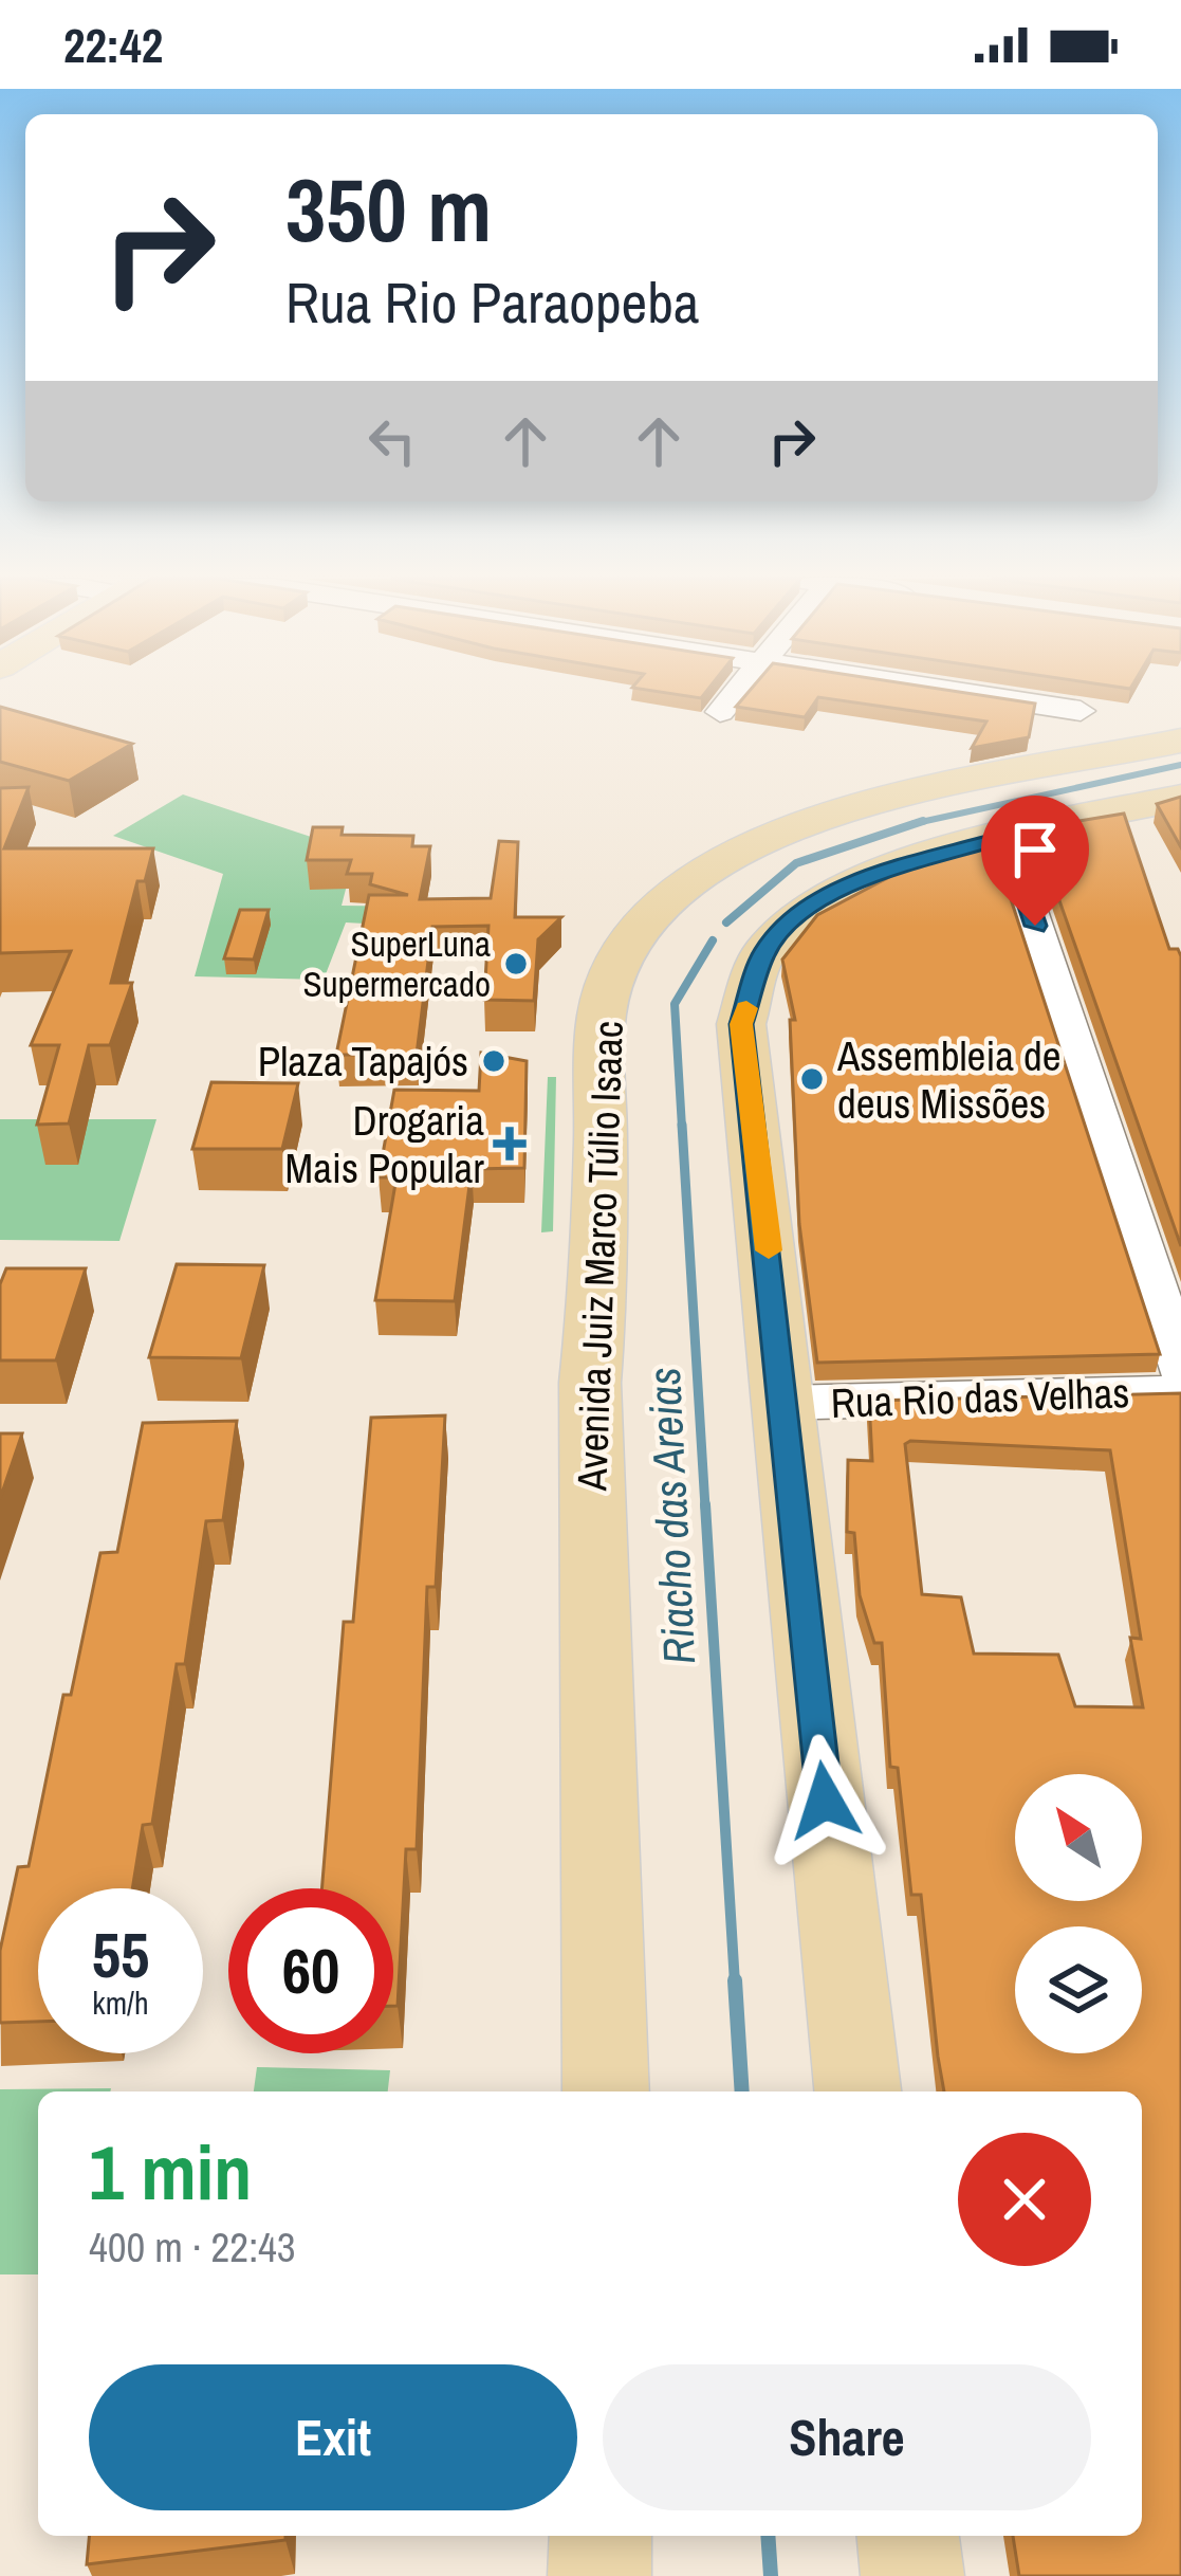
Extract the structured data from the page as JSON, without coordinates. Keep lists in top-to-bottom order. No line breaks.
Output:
{"streets":{"main road":["Avenida Juiz Marco Túlio Isaac"],"street":["Rua Rio das Velhas"]},"water":["Riacho das Areias"],"places":{"other":["SuperLuna Supermercado","Plaza Tapajós","Assembleia de deus Missões"],"health":["Drogaria Mais Popular"]},"north":"top left","page":{"status":"22:42","turn":["350 m","Rua Rio Paraopeba"],"speed":"55 km/h","limit":"60","heading":["1 min","400 m · 22:43"],"buttons":["Exit","Share"]}}
